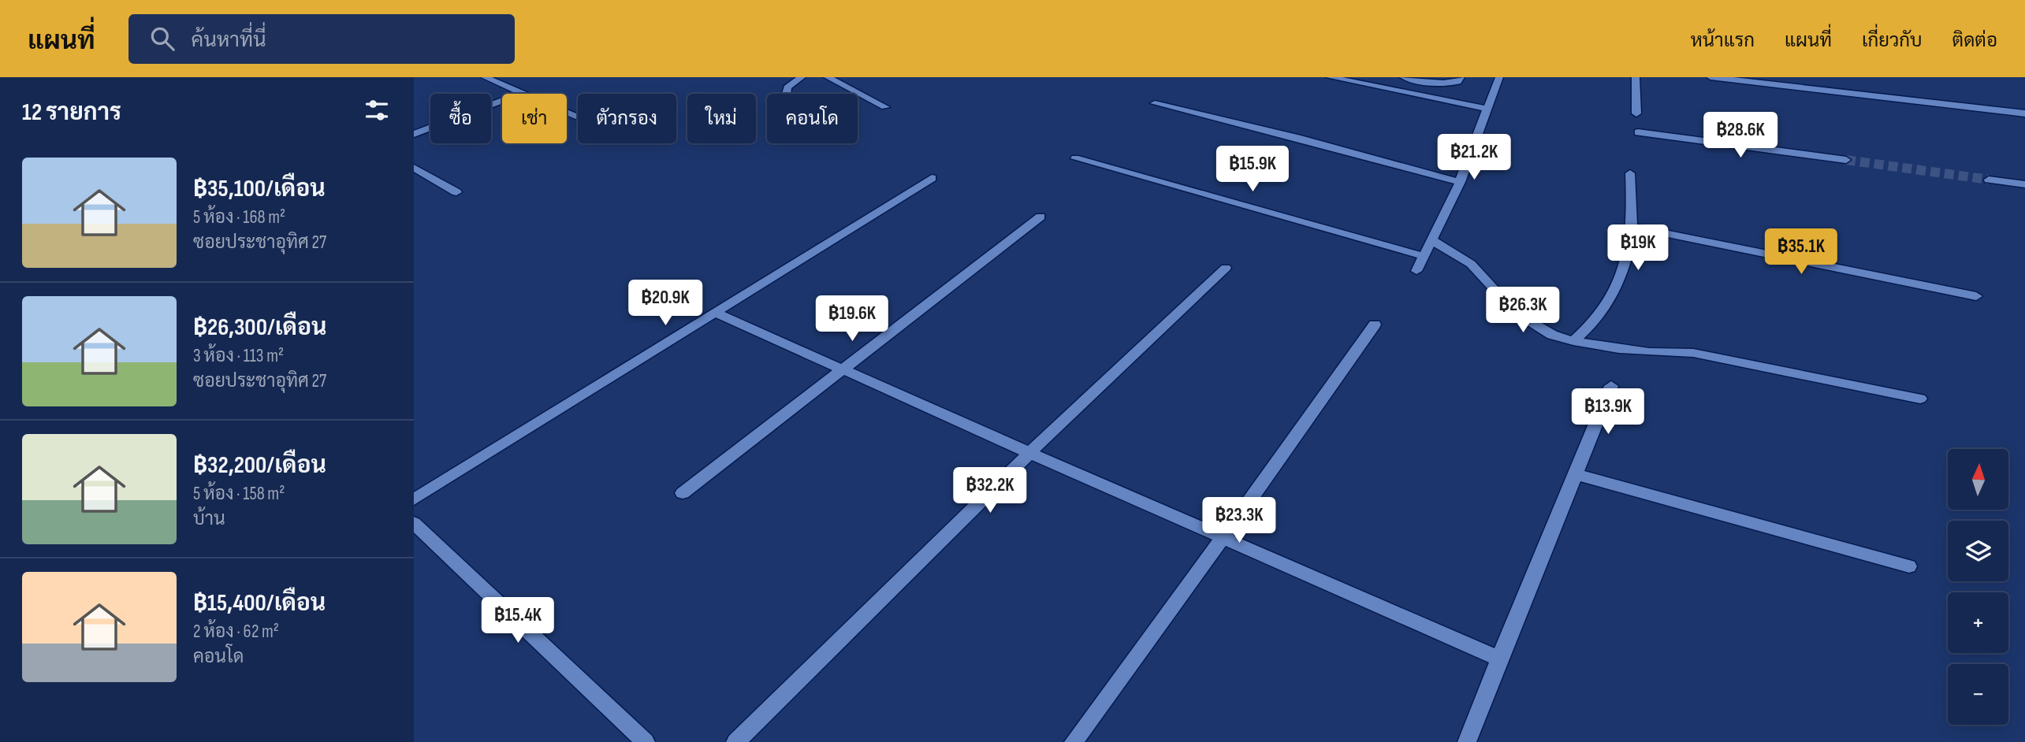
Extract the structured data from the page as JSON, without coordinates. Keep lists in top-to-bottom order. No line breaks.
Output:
{"north":"top","page":{"header":"แผนที่","search":"ค้นหาที่นี่","nav":["หน้าแรก","แผนที่","เกี่ยวกับ","ติดต่อ"],"heading":"12 รายการ","chip":["ซื้อ","เช่า","ตัวกรอง","ใหม่","คอนโด"],"price":["฿28.6K","฿21.2K","฿15.9K","฿19K","฿35.1K","฿20.9K","฿26.3K","฿19.6K","฿13.9K","฿32.2K","฿23.3K","฿15.4K"],"list":[{"name":"฿35,100/เดือน","note":"5 ห้อง · 168 m² · ซอยประชาอุทิศ 27"},{"name":"฿26,300/เดือน","note":"3 ห้อง · 113 m² · ซอยประชาอุทิศ 27"},{"name":"฿32,200/เดือน","note":"5 ห้อง · 158 m² · บ้าน"},{"name":"฿15,400/เดือน","note":"2 ห้อง · 62 m² · คอนโด"}],"map_buttons":["+","−"]}}
